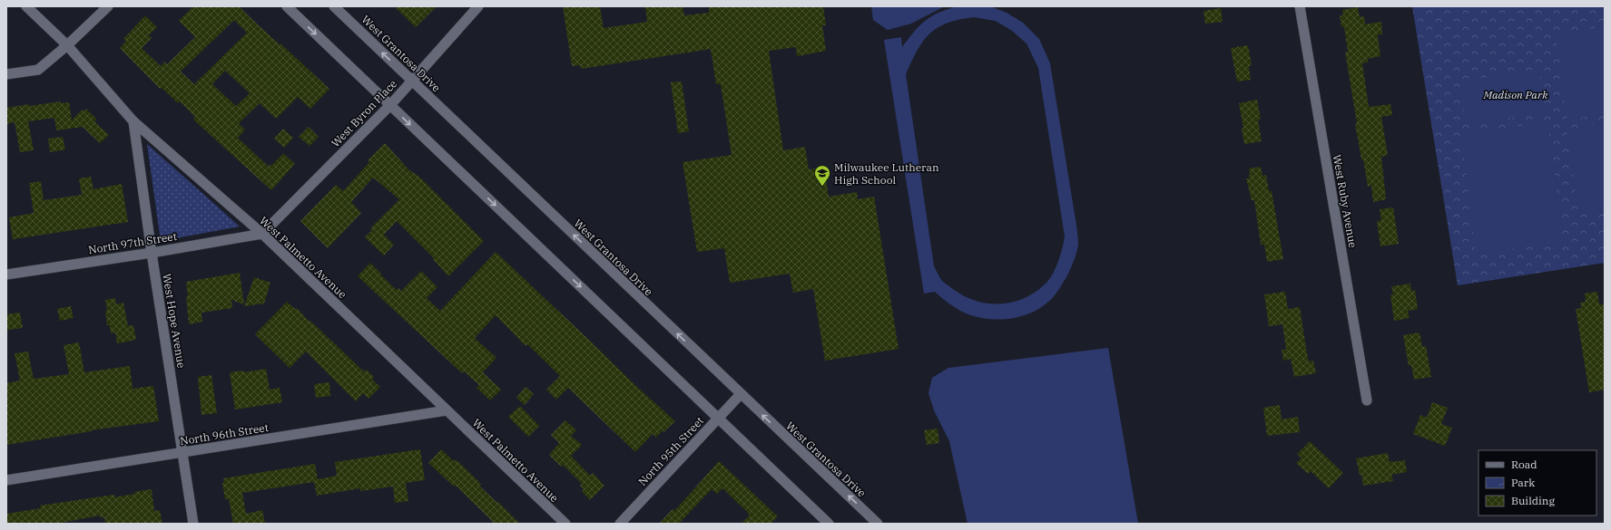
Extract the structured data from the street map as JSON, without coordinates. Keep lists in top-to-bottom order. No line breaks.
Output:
{"streets":{"street":["West Grantosa Drive","West Byron Place","West Ruby Avenue","North 97th Street","West Palmetto Avenue","West Hope Avenue","North 96th Street","North 95th Street"]},"crossings":[["West Grantosa Drive","West Byron Place"],["West Grantosa Drive","North 95th Street"],["West Byron Place","North 97th Street"],["West Byron Place","West Palmetto Avenue"],["North 97th Street","West Palmetto Avenue"],["North 97th Street","West Hope Avenue"],["West Palmetto Avenue","West Hope Avenue"],["West Palmetto Avenue","North 96th Street"],["West Hope Avenue","North 96th Street"]],"parks":["Madison Park"],"places":{"school or university":["Milwaukee Lutheran High School"]},"legend":["Road","Park","Building"]}
